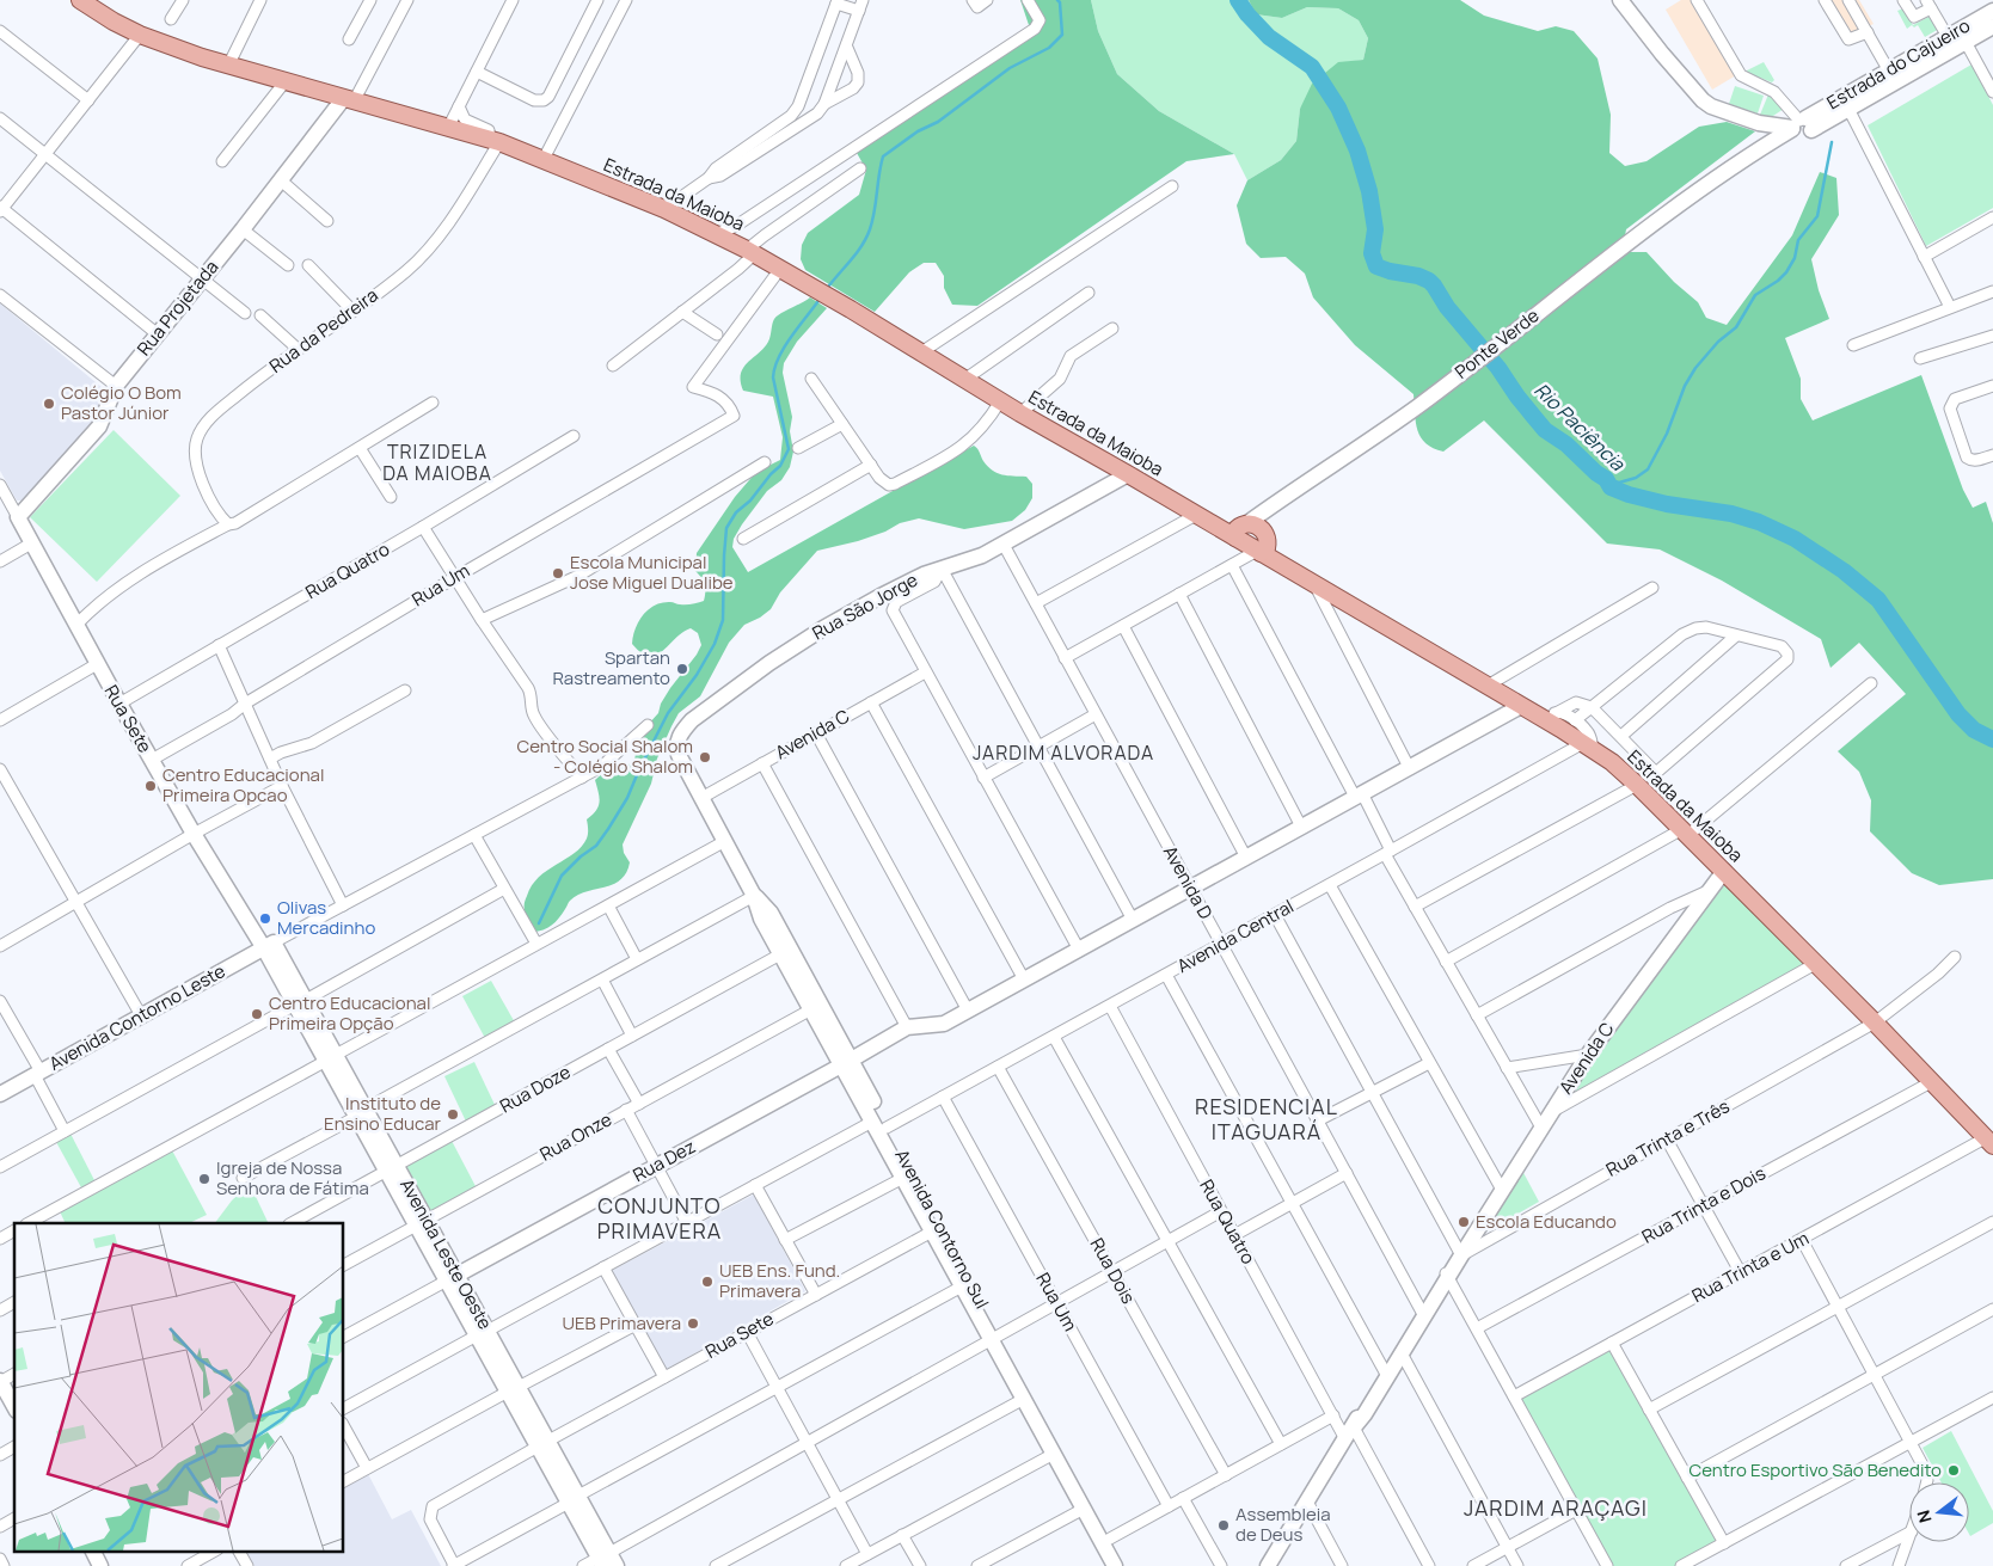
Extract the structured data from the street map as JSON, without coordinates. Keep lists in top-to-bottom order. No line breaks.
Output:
{"streets":{"main road":["Estrada da Maioba"],"street":["Estrada do Cajueiro","Rua Projetada","Rua da Pedreira","Ponte Verde","Rua Quatro","Rua Um","Rua São Jorge","Rua Sete","Avenida C","Avenida D","Avenida Central","Avenida Contorno Leste","Rua Doze","Rua Onze","Rua Trinta e Três","Rua Dez","Rua Trinta e Dois","Avenida Contorno Sul","Avenida Leste Oeste","Rua Trinta e Um","Rua Dois"]},"crossings":[["Estrada do Cajueiro","Ponte Verde"],["Estrada da Maioba","Rua Projetada"],["Estrada da Maioba","Rua da Pedreira"],["Estrada da Maioba","Ponte Verde"],["Estrada da Maioba","Rua Um"],["Estrada da Maioba","Rua São Jorge"],["Estrada da Maioba","Avenida C"],["Estrada da Maioba","Avenida Central"],["Estrada da Maioba","Rua Trinta e Três"],["Estrada da Maioba","Rua Trinta e Dois"],["Estrada da Maioba","Rua Trinta e Um"],["Rua Projetada","Rua Sete"],["Rua Quatro","Rua Sete"],["Rua Quatro","Avenida C"],["Rua Quatro","Avenida Central"],["Rua Um","Rua Sete"],["Rua Um","Avenida Central"],["Rua São Jorge","Avenida C"],["Rua São Jorge","Avenida D"],["Rua São Jorge","Avenida Contorno Sul"],["Rua Sete","Avenida Contorno Leste"],["Rua Sete","Avenida Contorno Sul"],["Rua Sete","Avenida Leste Oeste"],["Avenida C","Avenida D"],["Avenida C","Rua Trinta e Três"],["Avenida C","Avenida Contorno Sul"],["Avenida D","Avenida Central"],["Avenida Central","Avenida Contorno Sul"],["Avenida Central","Rua Dois"],["Avenida Contorno Leste","Avenida Leste Oeste"],["Rua Doze","Avenida Contorno Sul"],["Rua Doze","Avenida Leste Oeste"],["Rua Onze","Avenida Contorno Sul"],["Rua Onze","Avenida Leste Oeste"],["Rua Dez","Avenida Contorno Sul"],["Rua Dez","Avenida Leste Oeste"]],"districts":["TRIZIDELA DA MAIOBA","JARDIM ALVORADA","RESIDENCIAL ITAGUARÁ","CONJUNTO PRIMAVERA","JARDIM ARAÇAGI"],"water":["Rio Paciência"],"places":["Colégio O Bom Pastor Júnior","Escola Municipal Jose Miguel Dualibe","Spartan Rastreamento","Centro Social Shalom - Colégio Shalom","Centro Educacional Primeira Opcao","Olivas Mercadinho","Centro Educacional Primeira Opção","Instituto de Ensino Educar","Igreja de Nossa Senhora de Fátima","Escola Educando","UEB Ens. Fund. Primavera","UEB Primavera","Centro Esportivo São Benedito","Assembleia de Deus"],"north":"left"}
